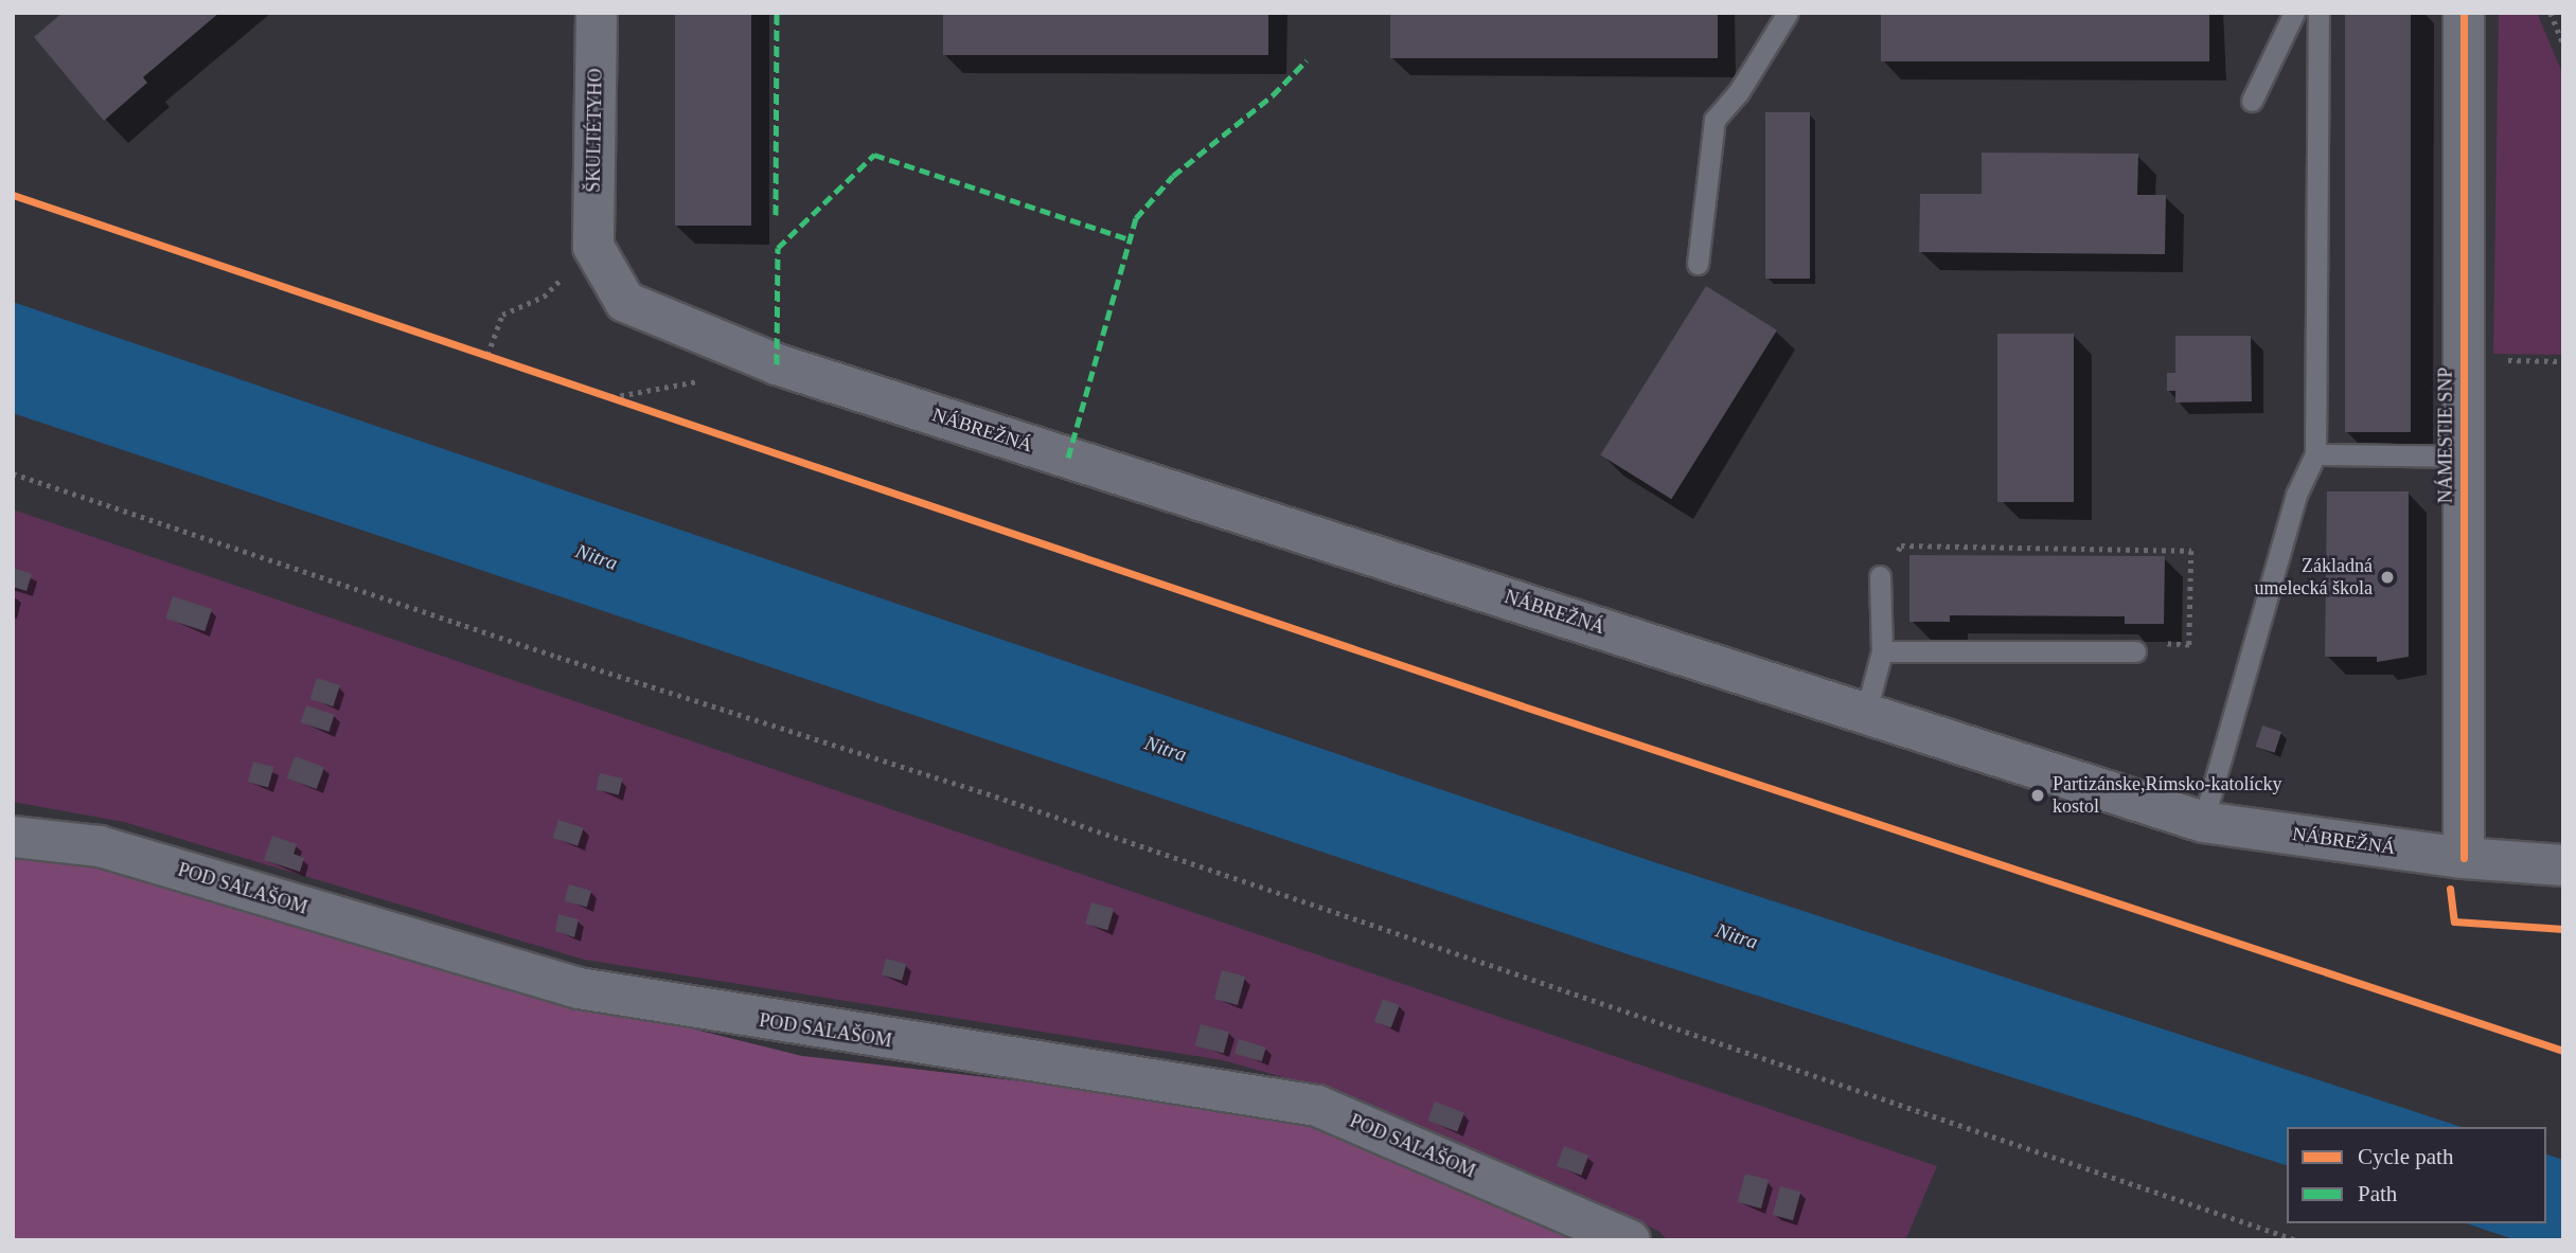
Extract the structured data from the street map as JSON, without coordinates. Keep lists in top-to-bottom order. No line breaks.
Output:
{"streets":{"street":["ŠKULTÉTYHO","NÁBREŽNÁ","NÁMESTIE SNP","POD SALAŠOM"]},"crossings":[["ŠKULTÉTYHO","NÁBREŽNÁ"],["NÁBREŽNÁ","NÁMESTIE SNP"]],"water":["Nitra"],"places":["Základná umelecká škola","Partizánske,Rímsko-katolícky kostol"],"legend":["Cycle path","Path"]}
